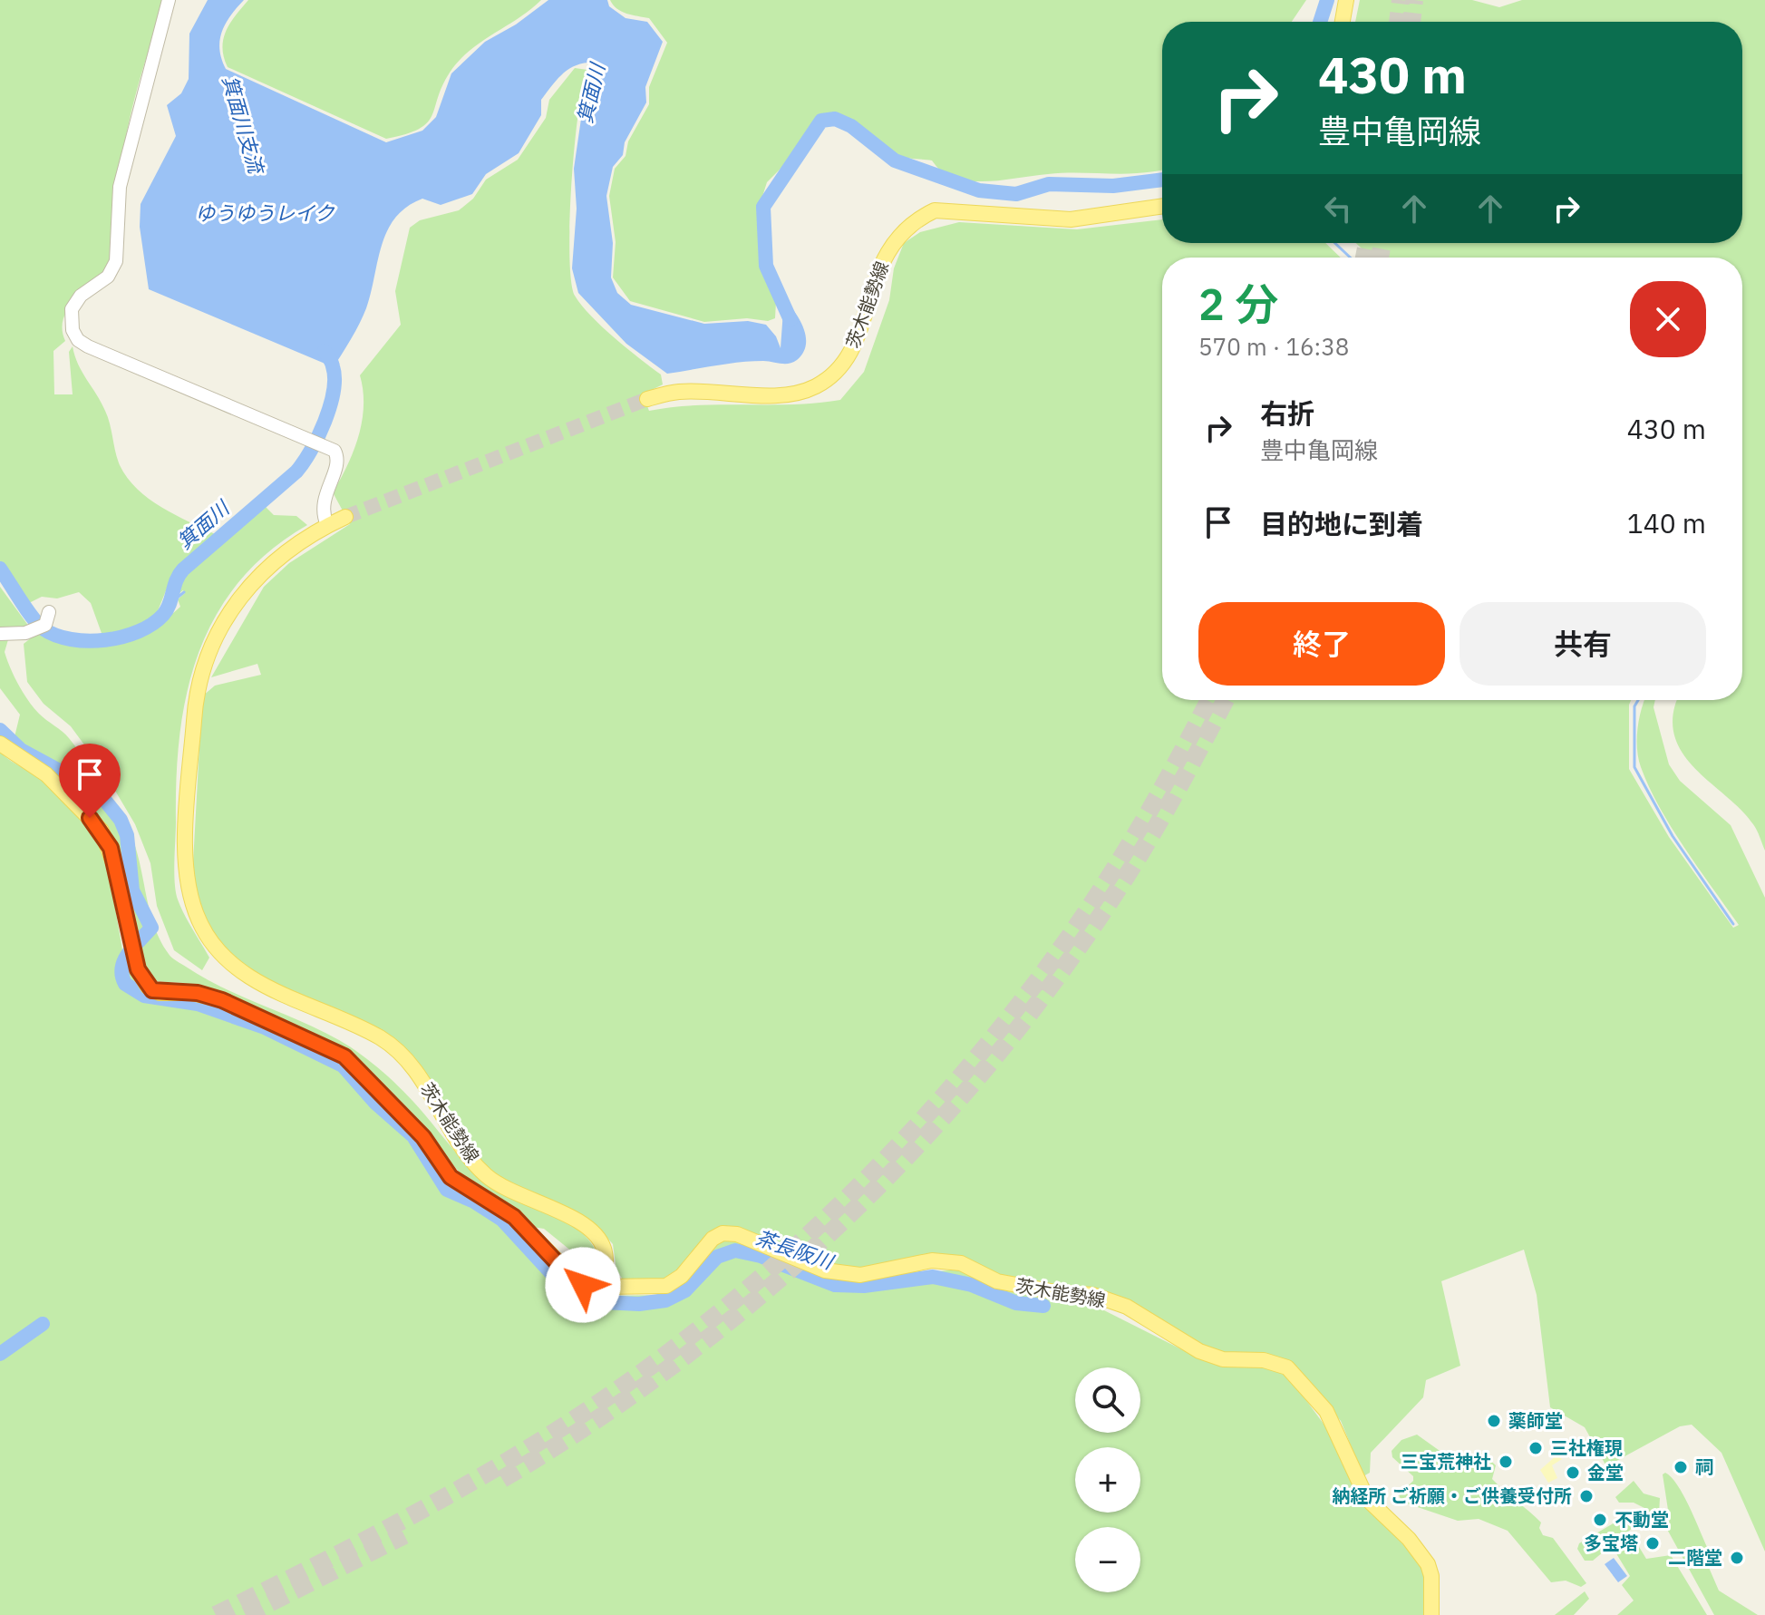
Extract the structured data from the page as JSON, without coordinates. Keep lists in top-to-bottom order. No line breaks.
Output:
{"streets":{"main road":["茨木能勢線"]},"water":["箕面川","箕面川支流","ゆうゆうレイク","茶長阪川"],"places":["薬師堂","三社権現","三宝荒神社","祠","金堂","納経所 ご祈願・ご供養受付所","不動堂","多宝塔","二階堂"],"page":{"turn":["430 m","豊中亀岡線"],"heading":["2 分","570 m · 16:38"],"list":[{"name":"右折","note":"豊中亀岡線","value":"430 m"},{"name":"目的地に到着","value":"140 m"}],"buttons":["終了","共有"],"map_buttons":["+","−"]}}
